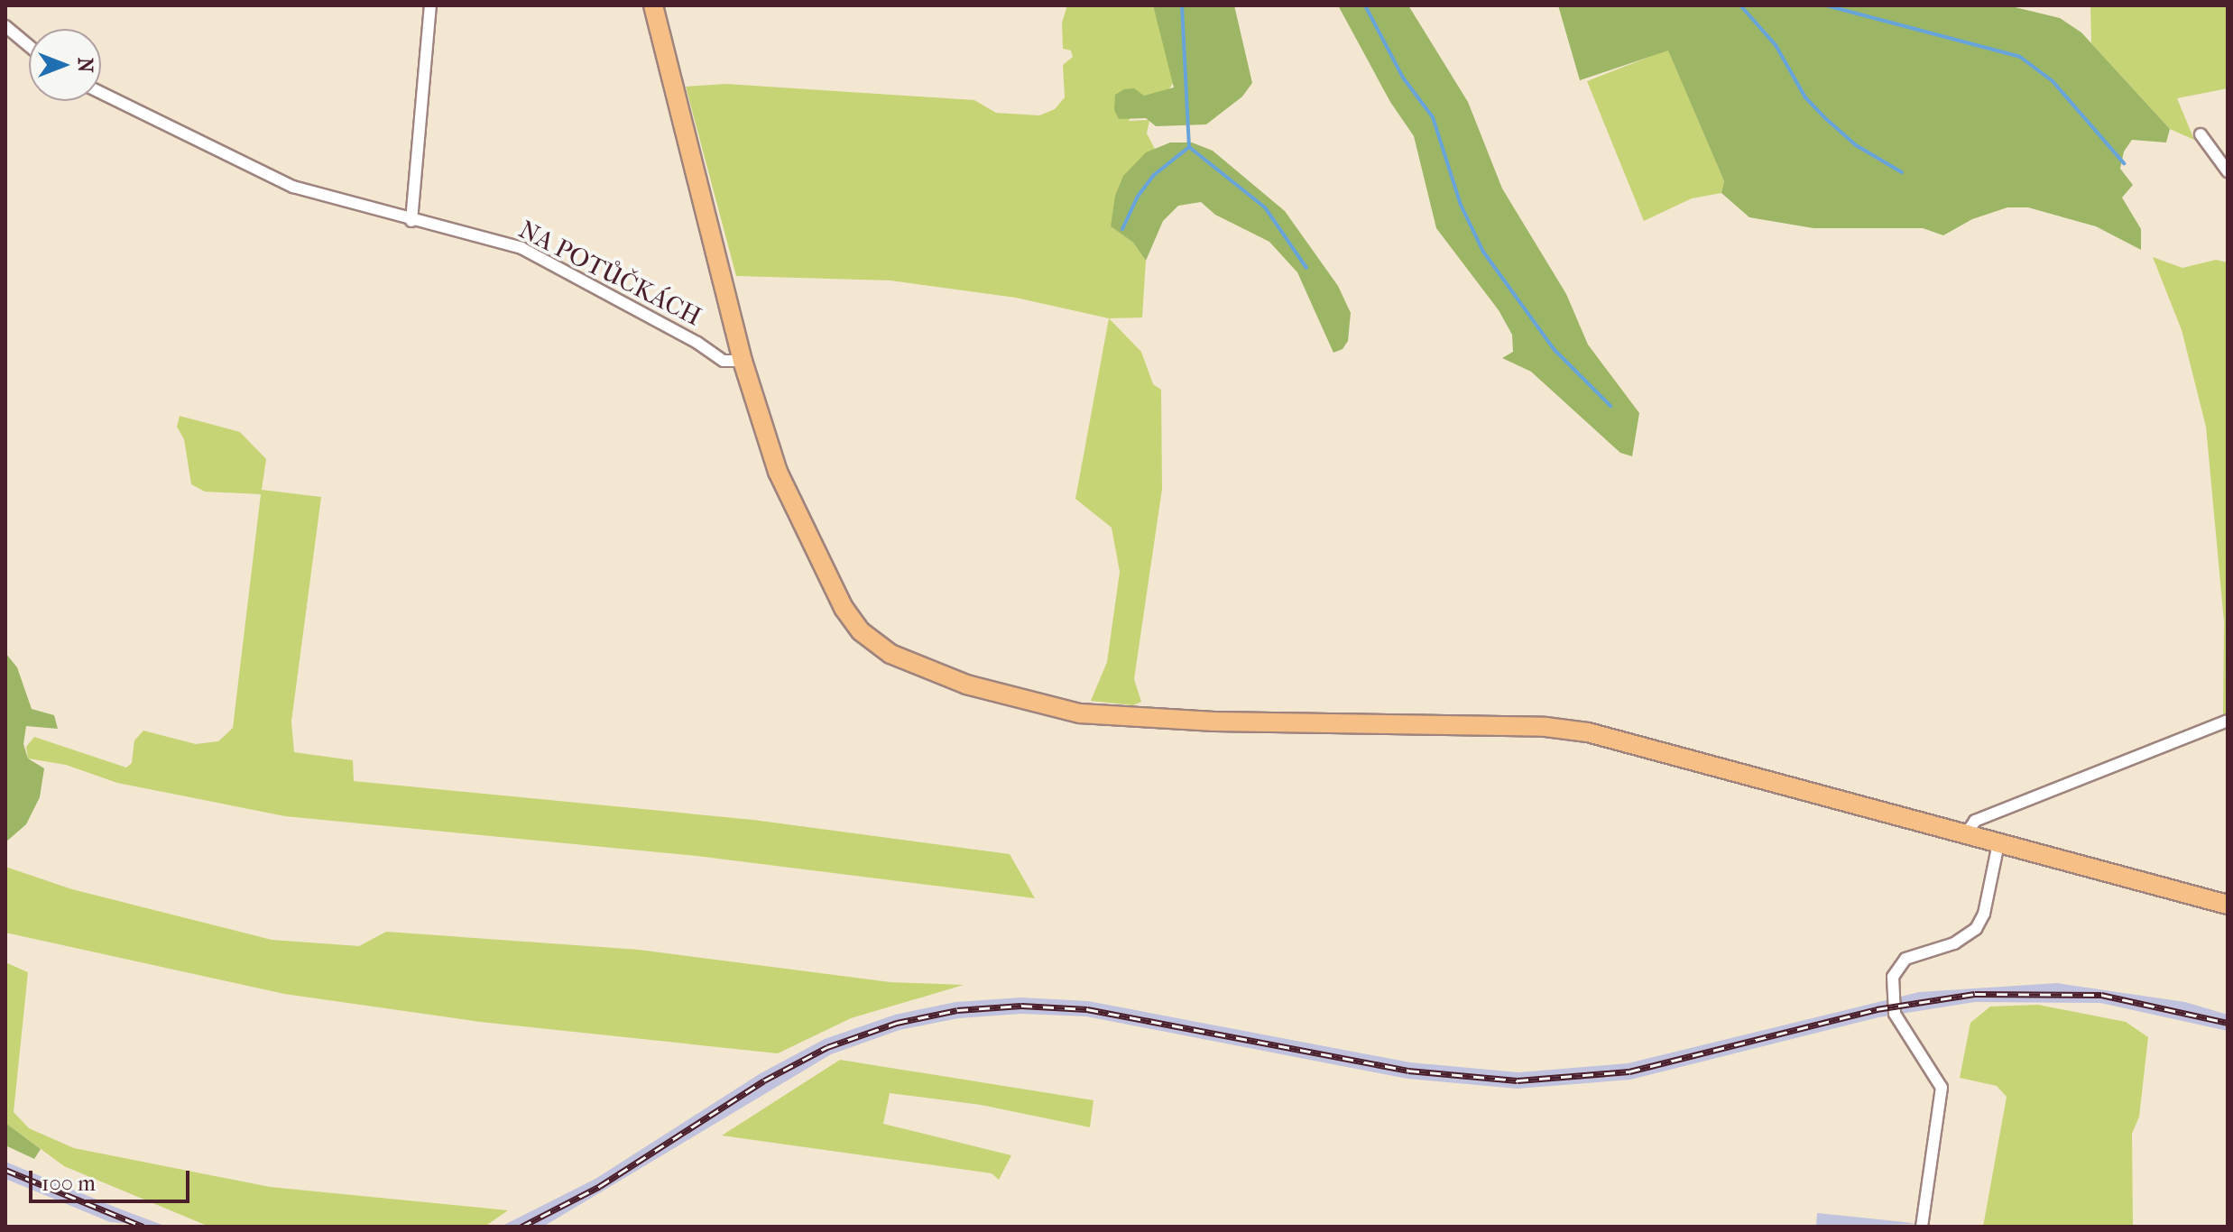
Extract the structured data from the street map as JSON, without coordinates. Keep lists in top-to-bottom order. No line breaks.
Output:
{"streets":{"street":["NA POTŮČKÁCH"]},"scale_bar":"100 m","north":"right"}
